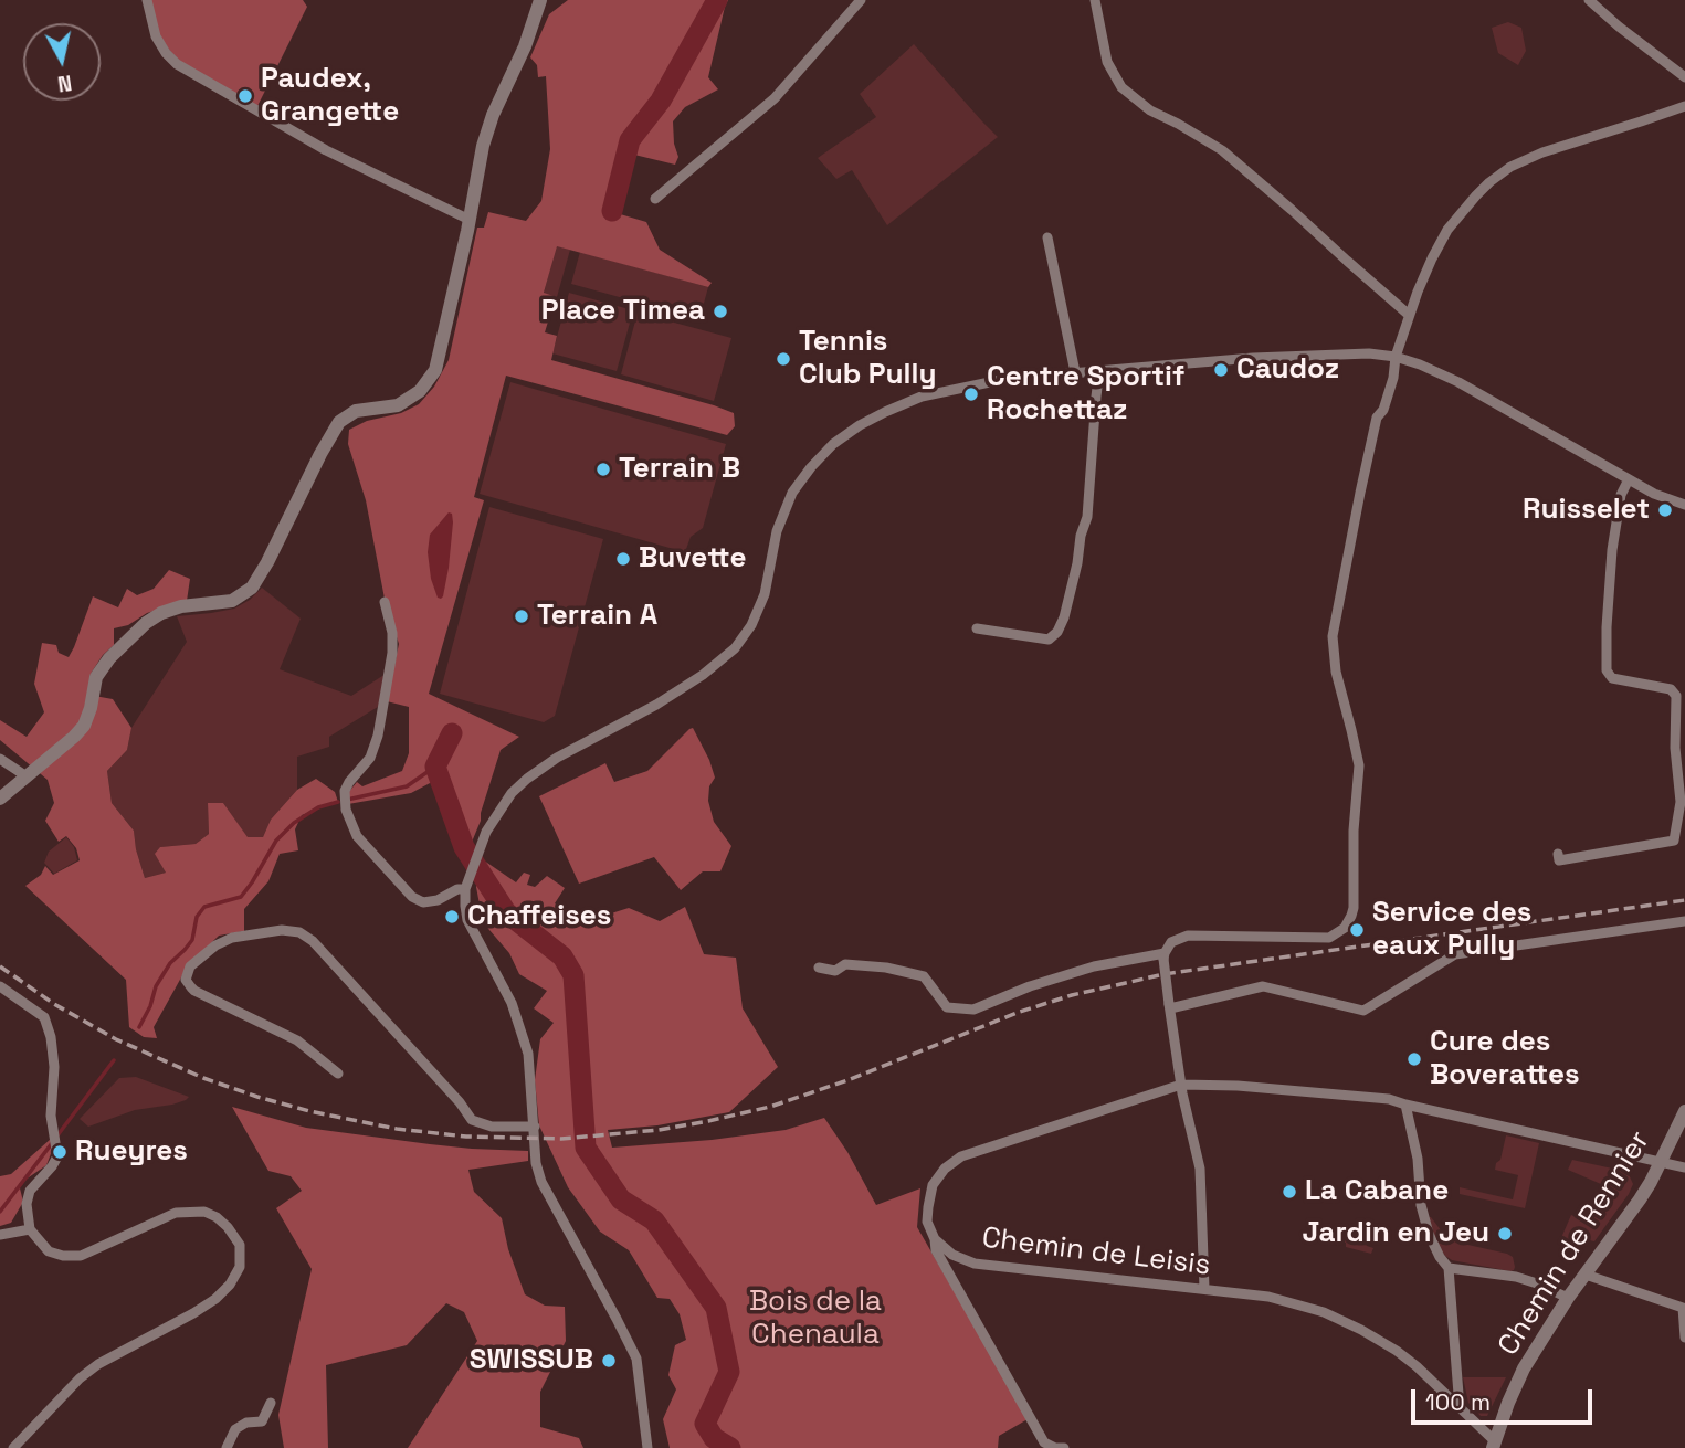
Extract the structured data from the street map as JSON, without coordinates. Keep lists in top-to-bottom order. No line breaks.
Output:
{"streets":{"street":["Chemin de Rennier","Chemin de Leisis"]},"crossings":[["Chemin de Rennier","Chemin de Leisis"]],"parks":["Bois de la Chenaula"],"places":["Paudex, Grangette","Place Timea","Tennis Club Pully","Caudoz","Centre Sportif Rochettaz","Terrain B","Ruisselet","Buvette","Terrain A","Chaffeises","Service des eaux Pully","Cure des Boverattes","Rueyres","La Cabane","Jardin en Jeu","SWISSUB"],"scale_bar":"100 m","north":"bottom"}
